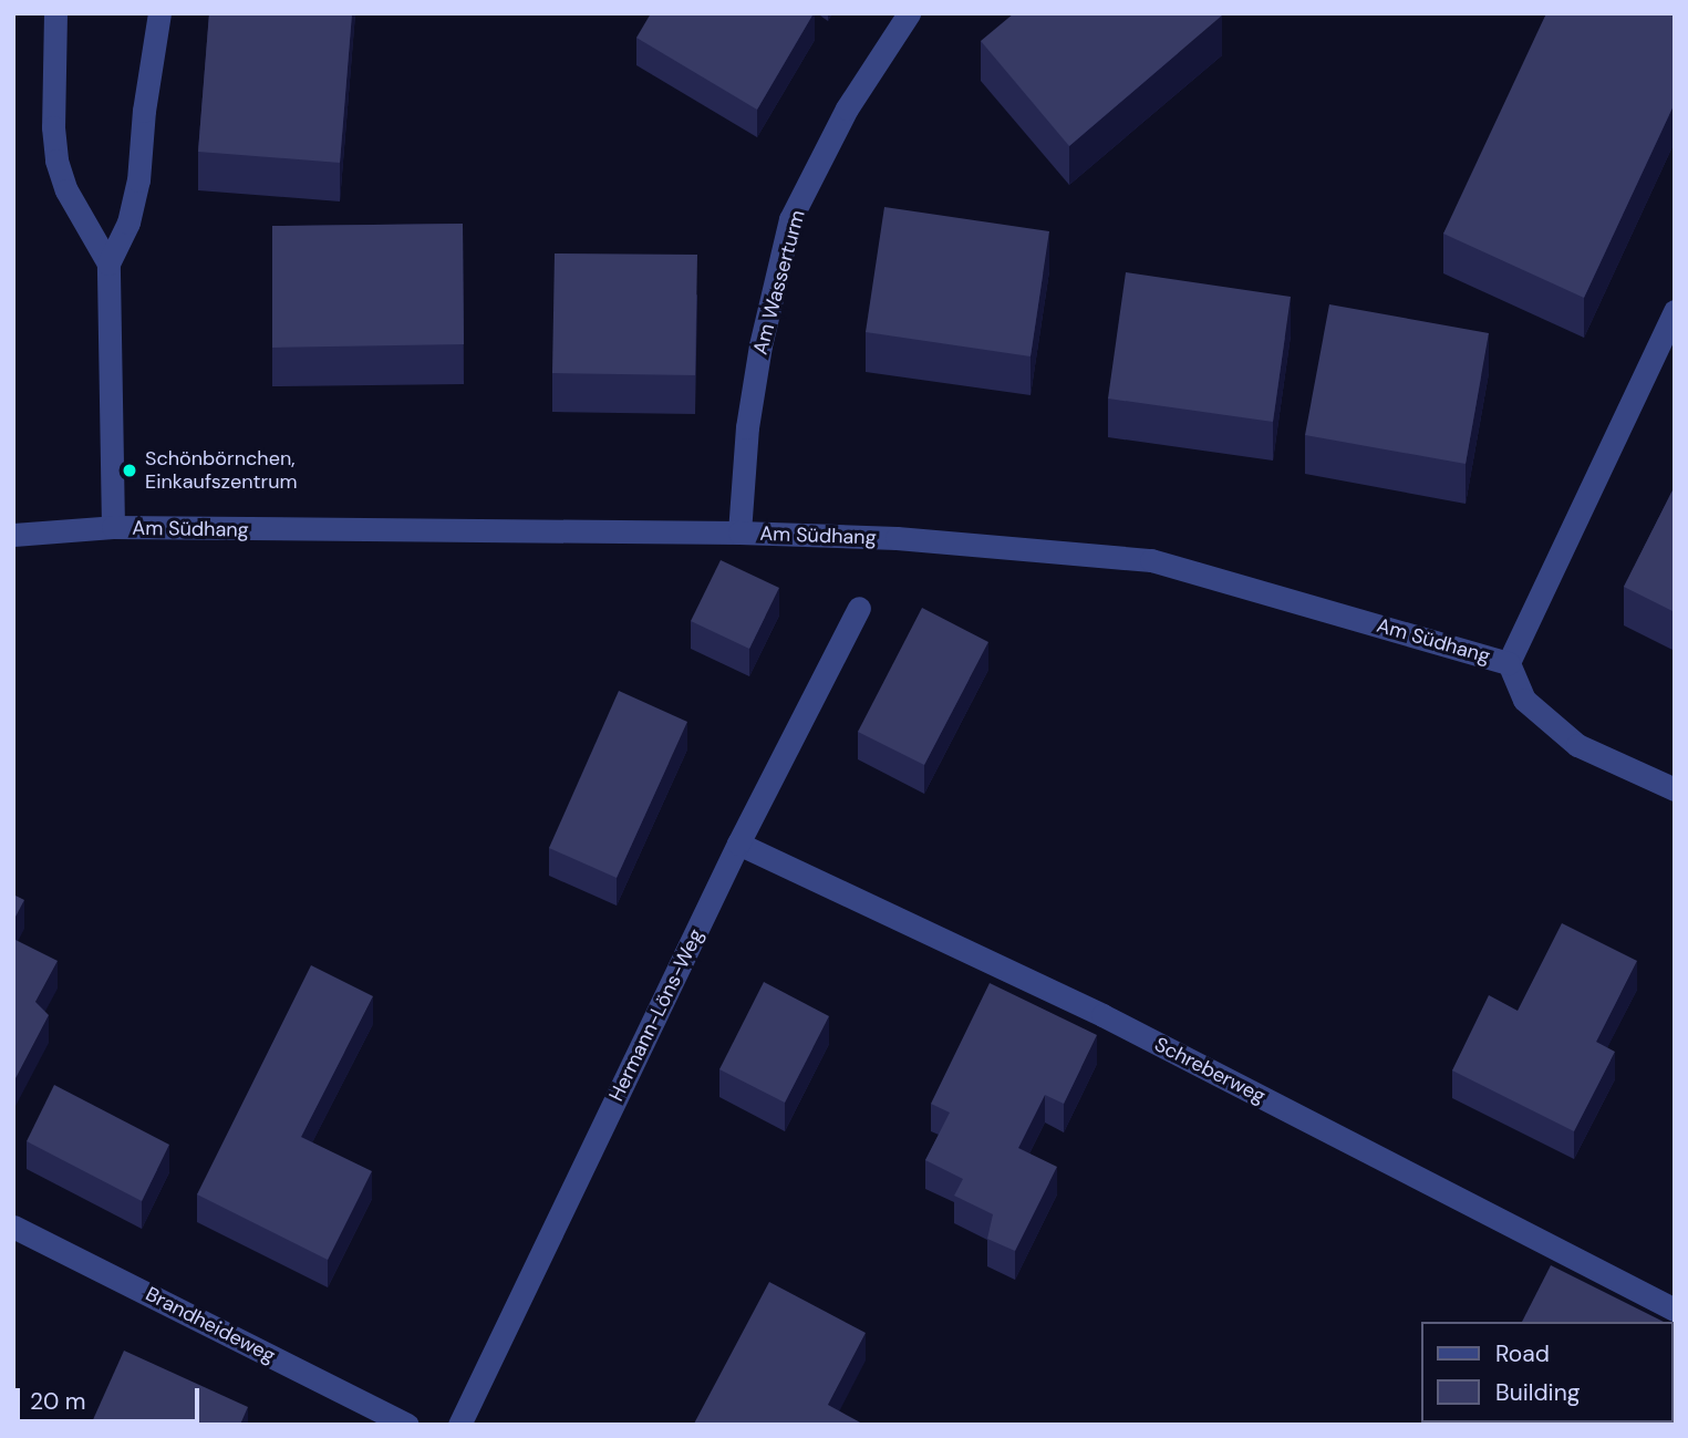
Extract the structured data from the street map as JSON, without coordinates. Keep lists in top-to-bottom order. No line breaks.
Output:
{"streets":{"street":["Am Wasserturm","Am Südhang","Hermann-Löns-Weg","Schreberweg","Brandheideweg"]},"crossings":[["Am Wasserturm","Am Südhang"],["Hermann-Löns-Weg","Schreberweg"]],"places":["Schönbörnchen, Einkaufszentrum"],"legend":["Road","Building"],"scale_bar":"20 m"}
